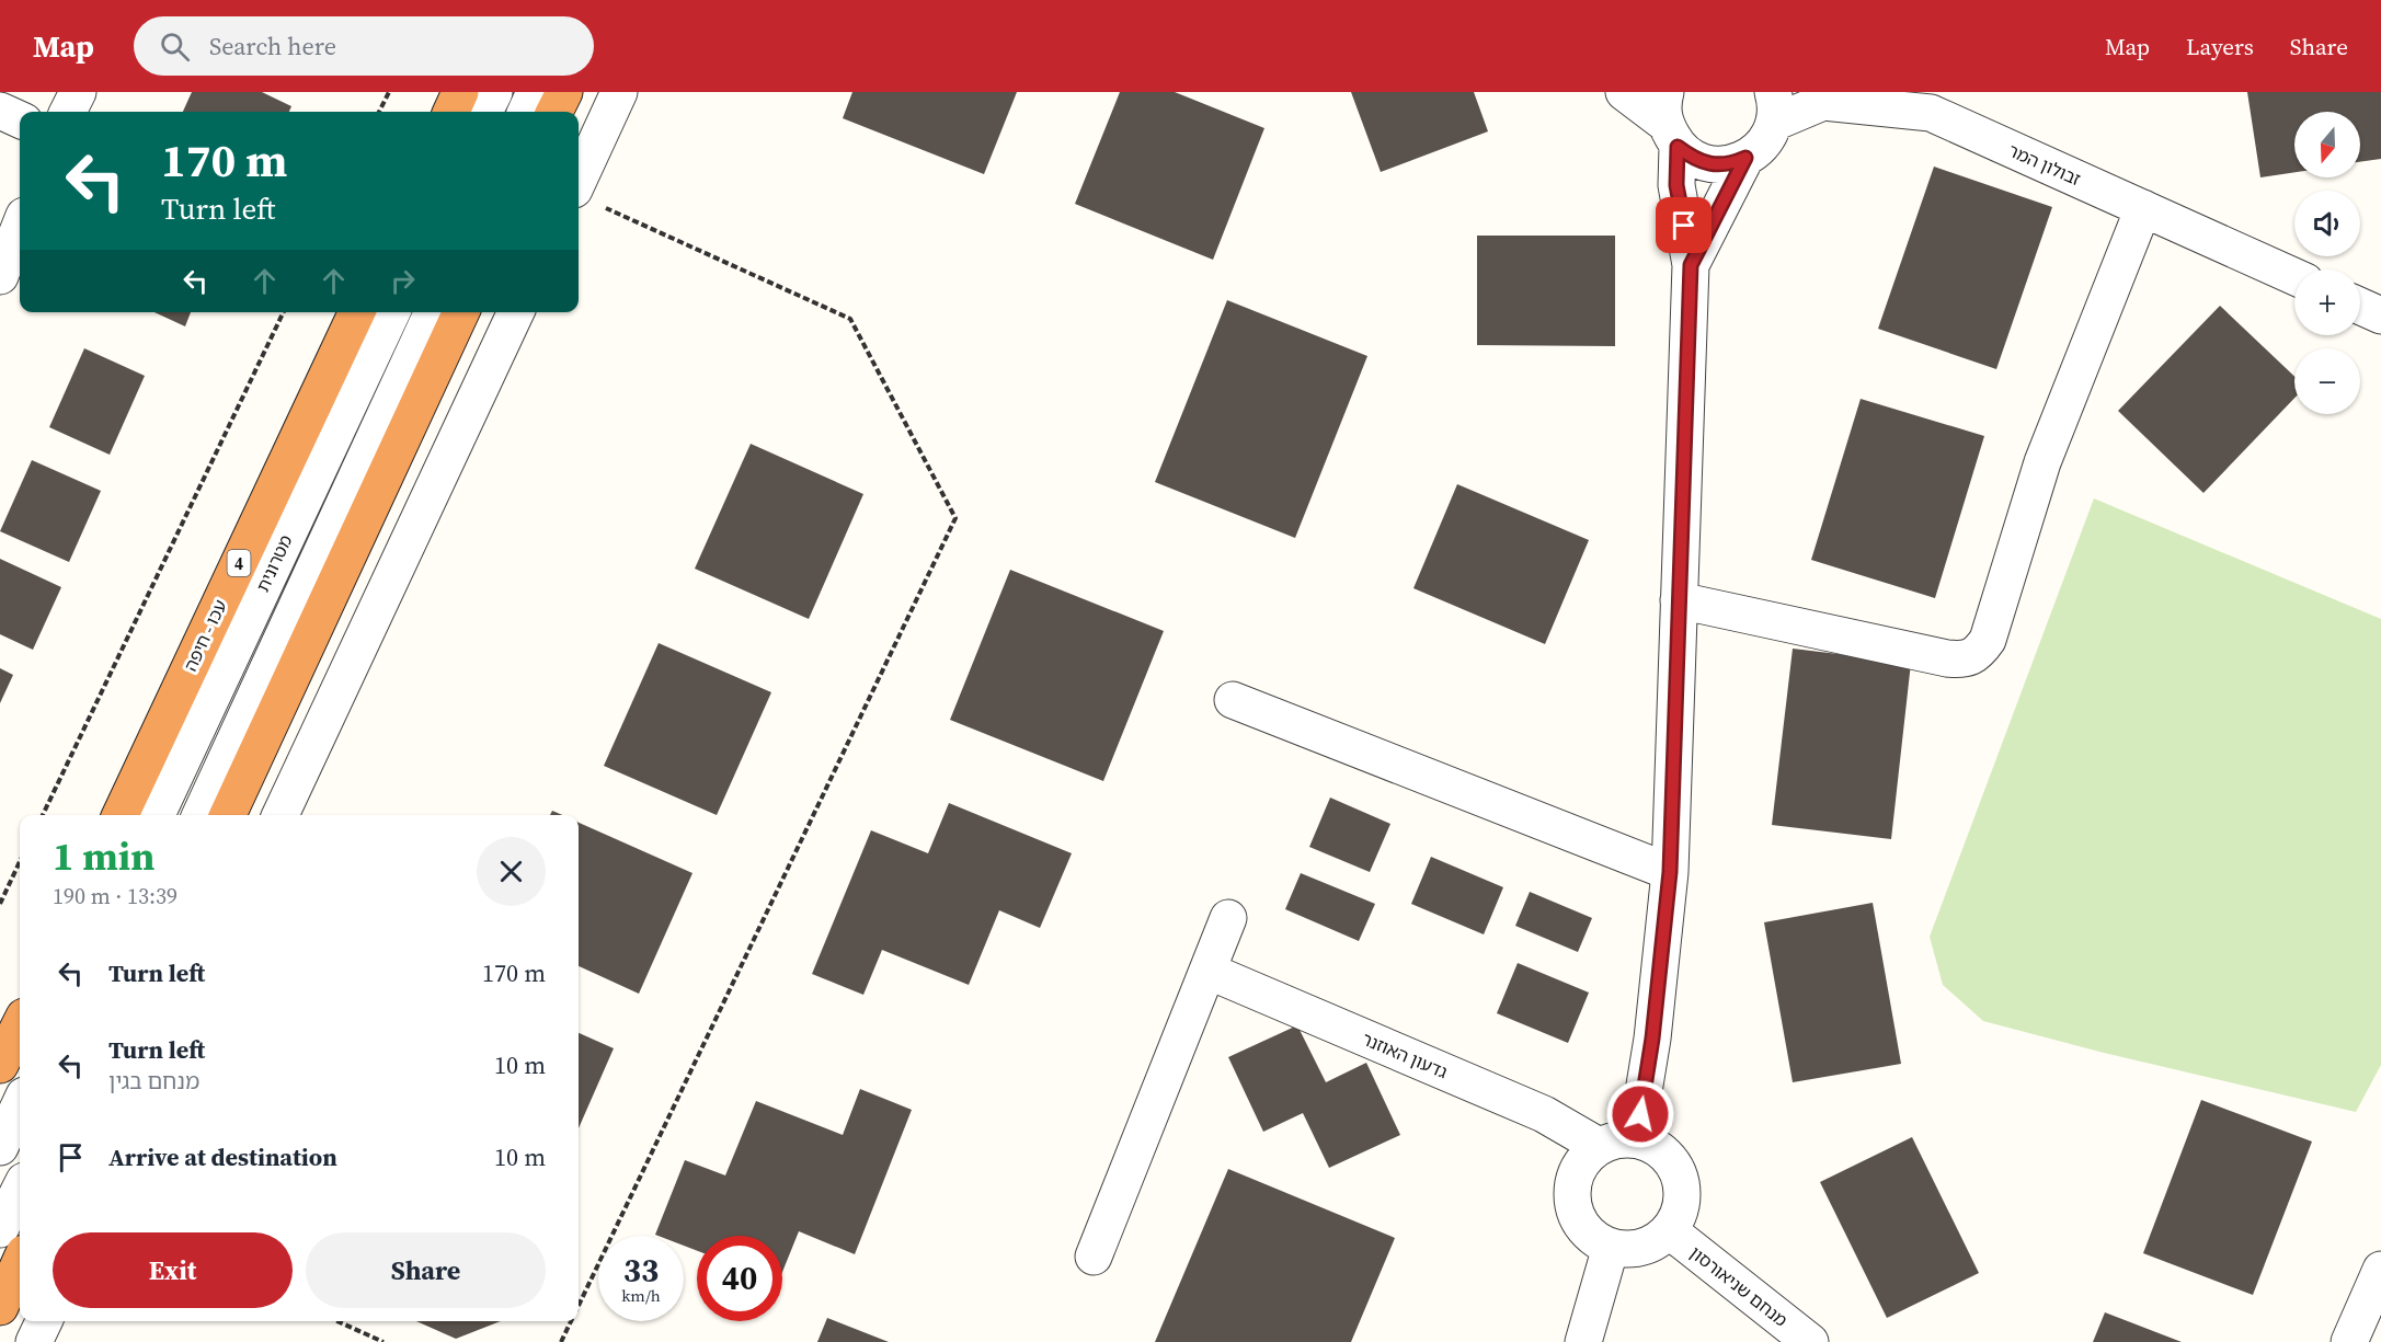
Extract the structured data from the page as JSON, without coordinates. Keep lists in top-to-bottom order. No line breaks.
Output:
{"streets":{"highway":["4","עכו - חיפה"],"street":["זבולון המר","מטרונית","גדעון האוזנר","מנחם שניאורסון"]},"crossings":[["גדעון האוזנר","מנחם שניאורסון"]],"north":"bottom","page":{"header":"Map","search":"Search here","nav":["Map","Layers","Share"],"map_buttons":["+","−"],"turn":["170 m","Turn left"],"heading":["1 min","190 m · 13:39"],"list":[{"name":"Turn left","value":"170 m"},{"name":"Turn left","note":"מנחם בגין","value":"10 m"},{"name":"Arrive at destination","value":"10 m"}],"buttons":["Exit","Share"],"speed":"33 km/h","limit":"40"}}
